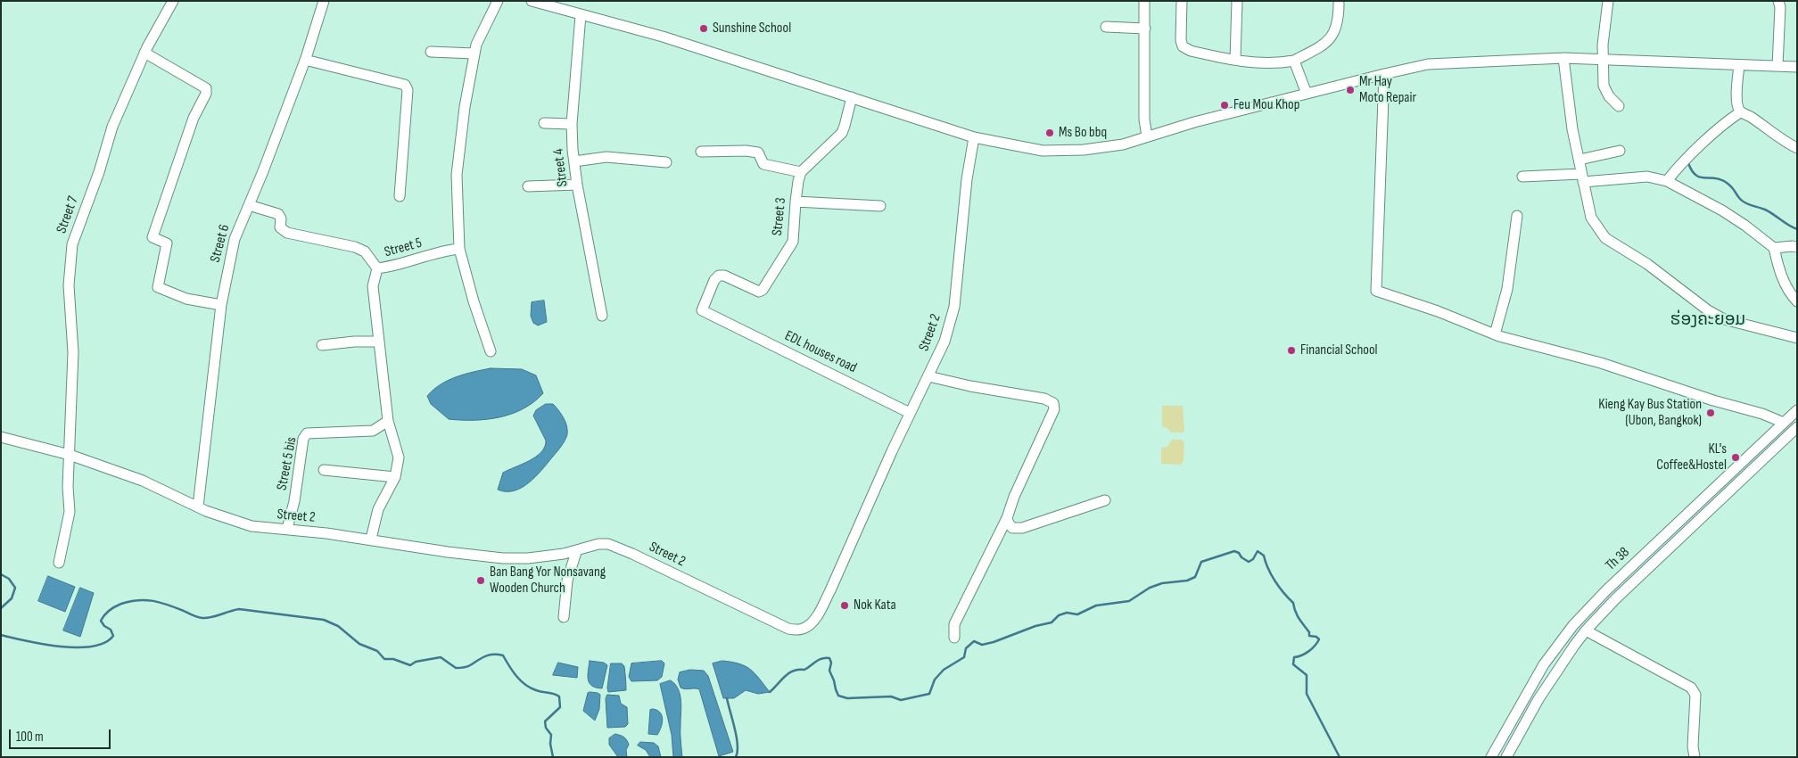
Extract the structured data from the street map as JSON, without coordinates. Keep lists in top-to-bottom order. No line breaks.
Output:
{"streets":{"street":["Street 4","Street 7","Street 3","Street 6","Street 5","Street 2","EDL houses road","Street 5 bis","Th 38"]},"crossings":[["Street 7","Street 2"],["Street 3","EDL houses road"],["Street 6","Street 2"],["Street 5","Street 2"],["Street 5","Street 5 bis"],["Street 2","EDL houses road"],["Street 2","Street 5 bis"]],"districts":["ຮ່ອງຄະຍອມ"],"places":["Sunshine School","Mr Hay Moto Repair","Feu Mou Khop","Ms Bo bbq","Financial School","Kieng Kay Bus Station (Ubon, Bangkok)","KL's Coffee&Hostel","Ban Bang Yor Nonsavang Wooden Church","Nok Kata"],"scale_bar":"100 m"}
